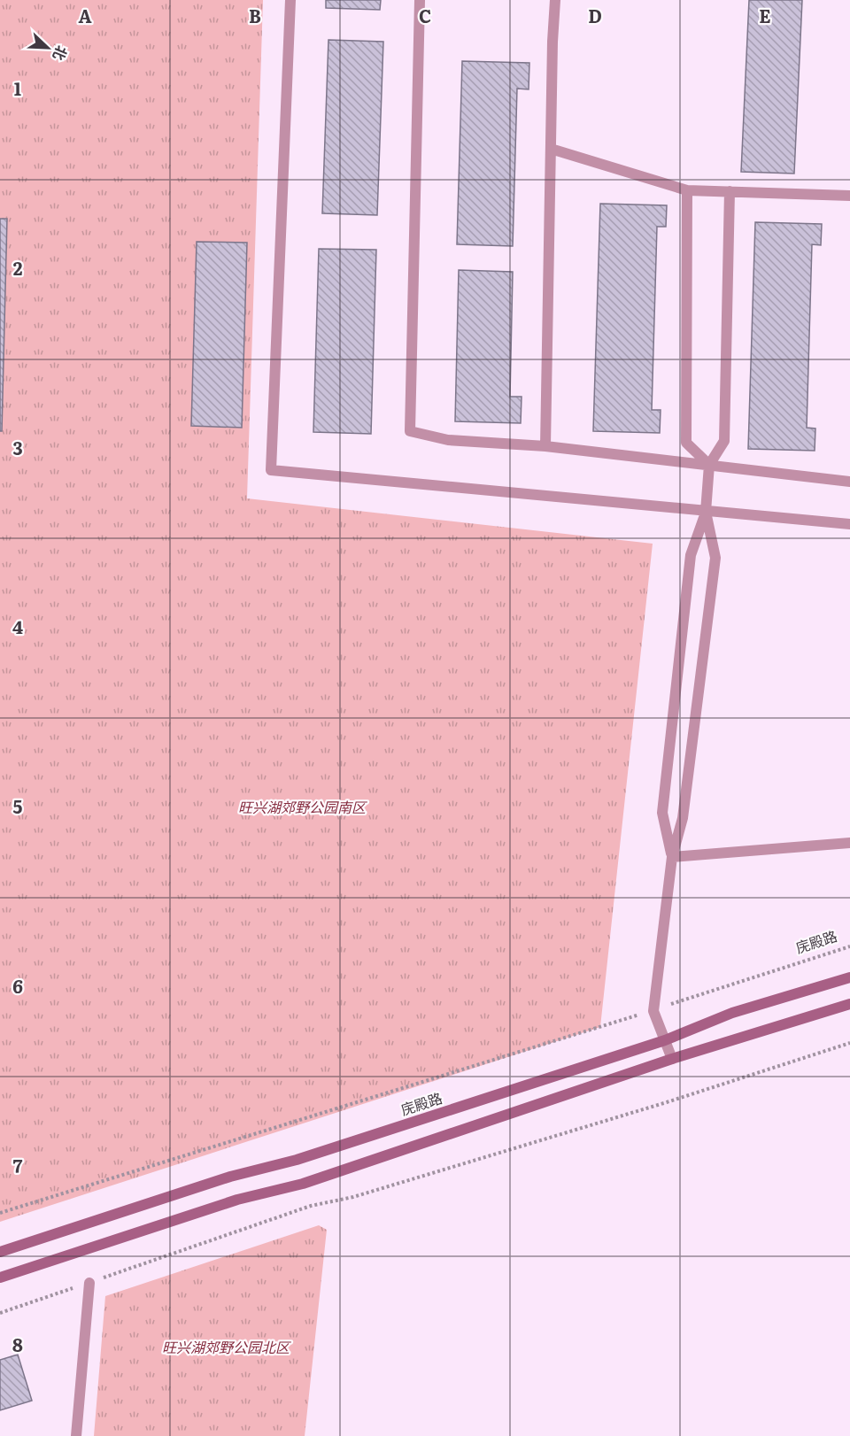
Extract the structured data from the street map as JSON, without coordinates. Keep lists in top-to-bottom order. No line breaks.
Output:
{"streets":{"main road":["庑殿路"]},"parks":["旺兴湖郊野公园南区","旺兴湖郊野公园北区"],"north":"bottom right","grid":{"columns":["A","B","C","D","E"],"rows":["1","2","3","4","5","6","7","8"]}}
